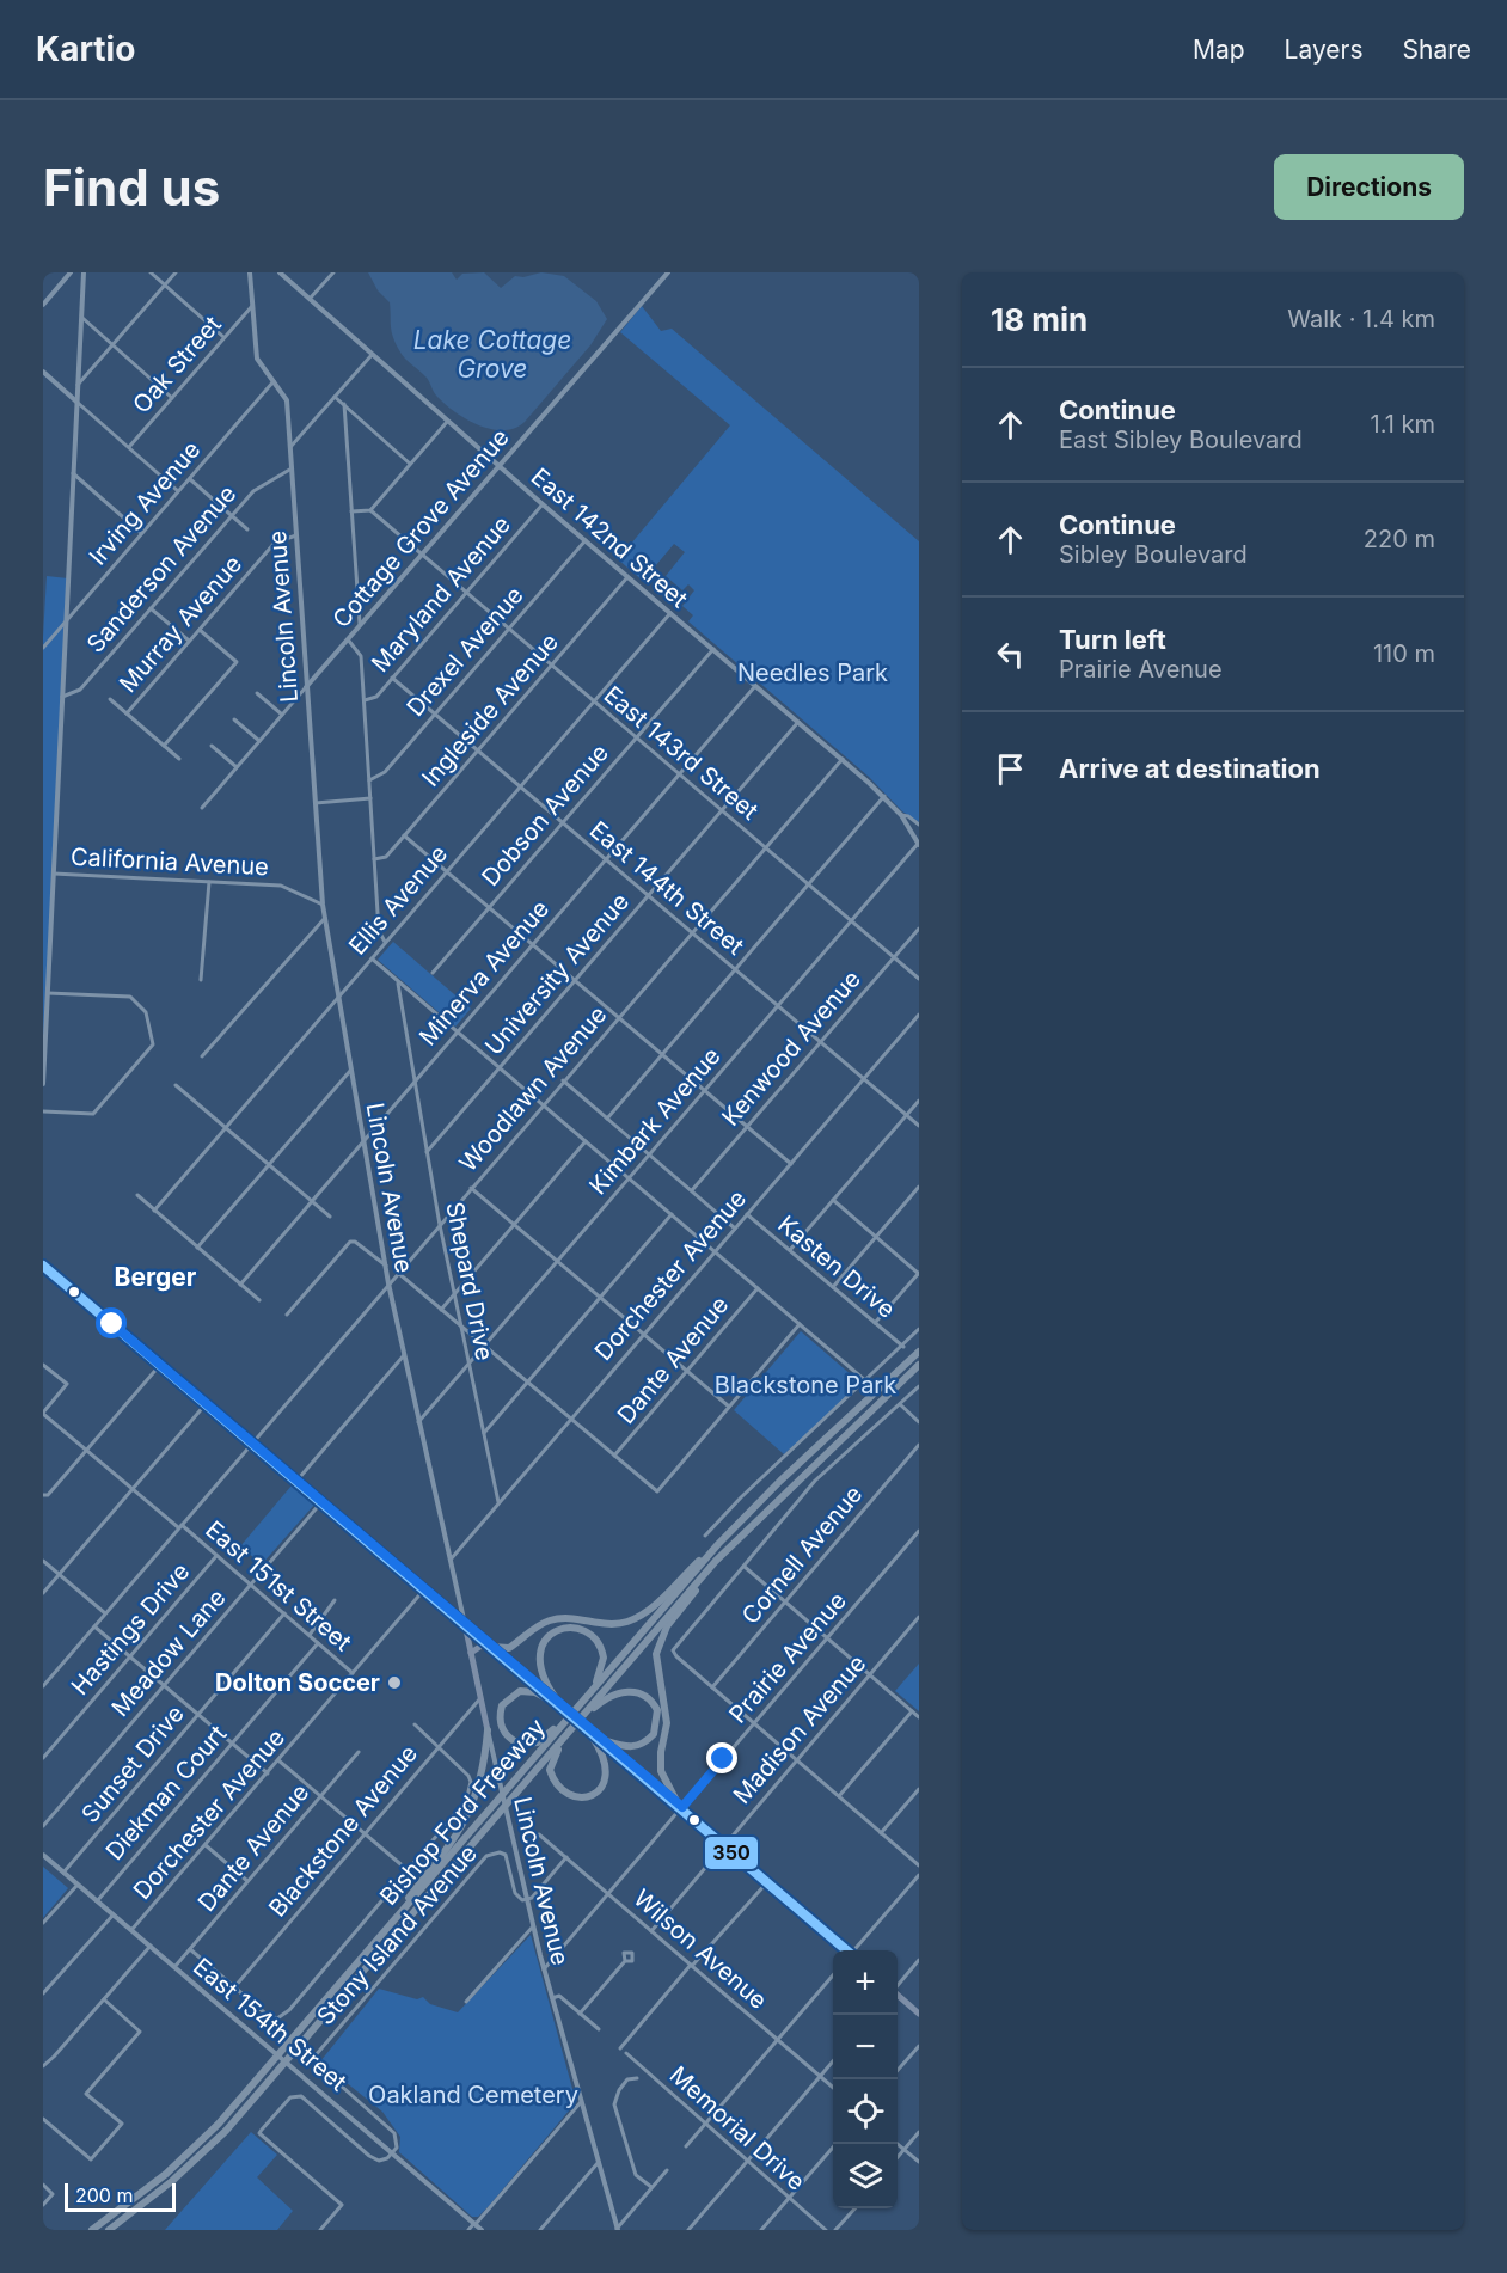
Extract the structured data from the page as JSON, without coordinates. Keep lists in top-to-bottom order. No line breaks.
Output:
{"streets":{"highway":["Bishop Ford Freeway"],"main road":["Lincoln Avenue"],"street":["Oak Street","Irving Avenue","Cottage Grove Avenue","East 142nd Street","Sanderson Avenue","Maryland Avenue","Murray Avenue","Drexel Avenue","Ingleside Avenue","East 143rd Street","Dobson Avenue","California Avenue","East 144th Street","Ellis Avenue","Minerva Avenue","University Avenue","Kenwood Avenue","Woodlawn Avenue","Kimbark Avenue","Kasten Drive","Dorchester Avenue","Shepard Drive","Dante Avenue","Cornell Avenue","East 151st Street","Hastings Drive","Meadow Lane","Prairie Avenue","Madison Avenue","Sunset Drive","Diekman Court","Blackstone Avenue","Stony Island Avenue","Wilson Avenue","East 154th Street","Memorial Drive"]},"crossings":[["Oak Street","Lincoln Avenue"],["Irving Avenue","Lincoln Avenue"],["Cottage Grove Avenue","East 142nd Street"],["Cottage Grove Avenue","Lincoln Avenue"],["Cottage Grove Avenue","East 143rd Street"],["East 142nd Street","Maryland Avenue"],["East 142nd Street","Drexel Avenue"],["East 142nd Street","Ingleside Avenue"],["East 142nd Street","Dobson Avenue"],["East 142nd Street","Ellis Avenue"],["East 142nd Street","Minerva Avenue"],["East 142nd Street","University Avenue"],["East 142nd Street","Woodlawn Avenue"],["Sanderson Avenue","Lincoln Avenue"],["Maryland Avenue","East 143rd Street"],["Maryland Avenue","East 144th Street"],["Lincoln Avenue","Murray Avenue"],["Lincoln Avenue","California Avenue"],["Lincoln Avenue","Ellis Avenue"],["Lincoln Avenue","Minerva Avenue"],["Lincoln Avenue","Woodlawn Avenue"],["Lincoln Avenue","Kimbark Avenue"],["Lincoln Avenue","Dorchester Avenue"],["Lincoln Avenue","Prairie Avenue"],["Lincoln Avenue","Blackstone Avenue"],["Lincoln Avenue","Stony Island Avenue"],["Drexel Avenue","East 143rd Street"],["Drexel Avenue","East 144th Street"],["Ingleside Avenue","East 143rd Street"],["Ingleside Avenue","East 144th Street"],["East 143rd Street","Dobson Avenue"],["East 143rd Street","Ellis Avenue"],["East 143rd Street","Minerva Avenue"],["East 143rd Street","University Avenue"],["East 143rd Street","Kenwood Avenue"],["East 143rd Street","Woodlawn Avenue"],["East 143rd Street","Kimbark Avenue"],["Dobson Avenue","East 144th Street"],["East 144th Street","Ellis Avenue"],["East 144th Street","Minerva Avenue"],["East 144th Street","University Avenue"],["East 144th Street","Kenwood Avenue"],["East 144th Street","Woodlawn Avenue"],["East 144th Street","Kimbark Avenue"],["East 144th Street","Dorchester Avenue"],["Minerva Avenue","Shepard Drive"],["University Avenue","Shepard Drive"],["Woodlawn Avenue","Shepard Drive"],["Woodlawn Avenue","East 151st Street"],["Kimbark Avenue","Shepard Drive"],["Kasten Drive","Dorchester Avenue"],["Dorchester Avenue","Shepard Drive"],["Dorchester Avenue","East 151st Street"],["Dorchester Avenue","East 154th Street"],["Dante Avenue","East 154th Street"],["East 151st Street","Hastings Drive"],["East 151st Street","Meadow Lane"],["East 151st Street","Sunset Drive"],["East 151st Street","Diekman Court"],["Prairie Avenue","Wilson Avenue"],["Madison Avenue","Wilson Avenue"],["Sunset Drive","East 154th Street"],["Diekman Court","East 154th Street"],["Stony Island Avenue","East 154th Street"]],"districts":["Berger"],"water":["Lake Cottage Grove"],"parks":["Needles Park","Blackstone Park","Oakland Cemetery"],"places":["Dolton Soccer"],"lines":["transit line 350"],"scale_bar":"200 m","page":{"header":"Kartio","nav":["Map","Layers","Share"],"buttons":"Directions","title":"Find us","heading":["18 min","Walk · 1.4 km"],"list":[["Continue","East Sibley Boulevard","1.1 km"],["Continue","Sibley Boulevard","220 m"],["Turn left","Prairie Avenue","110 m"],"Arrive at destination"],"map_buttons":["+","−"],"scale":"200 m"}}
